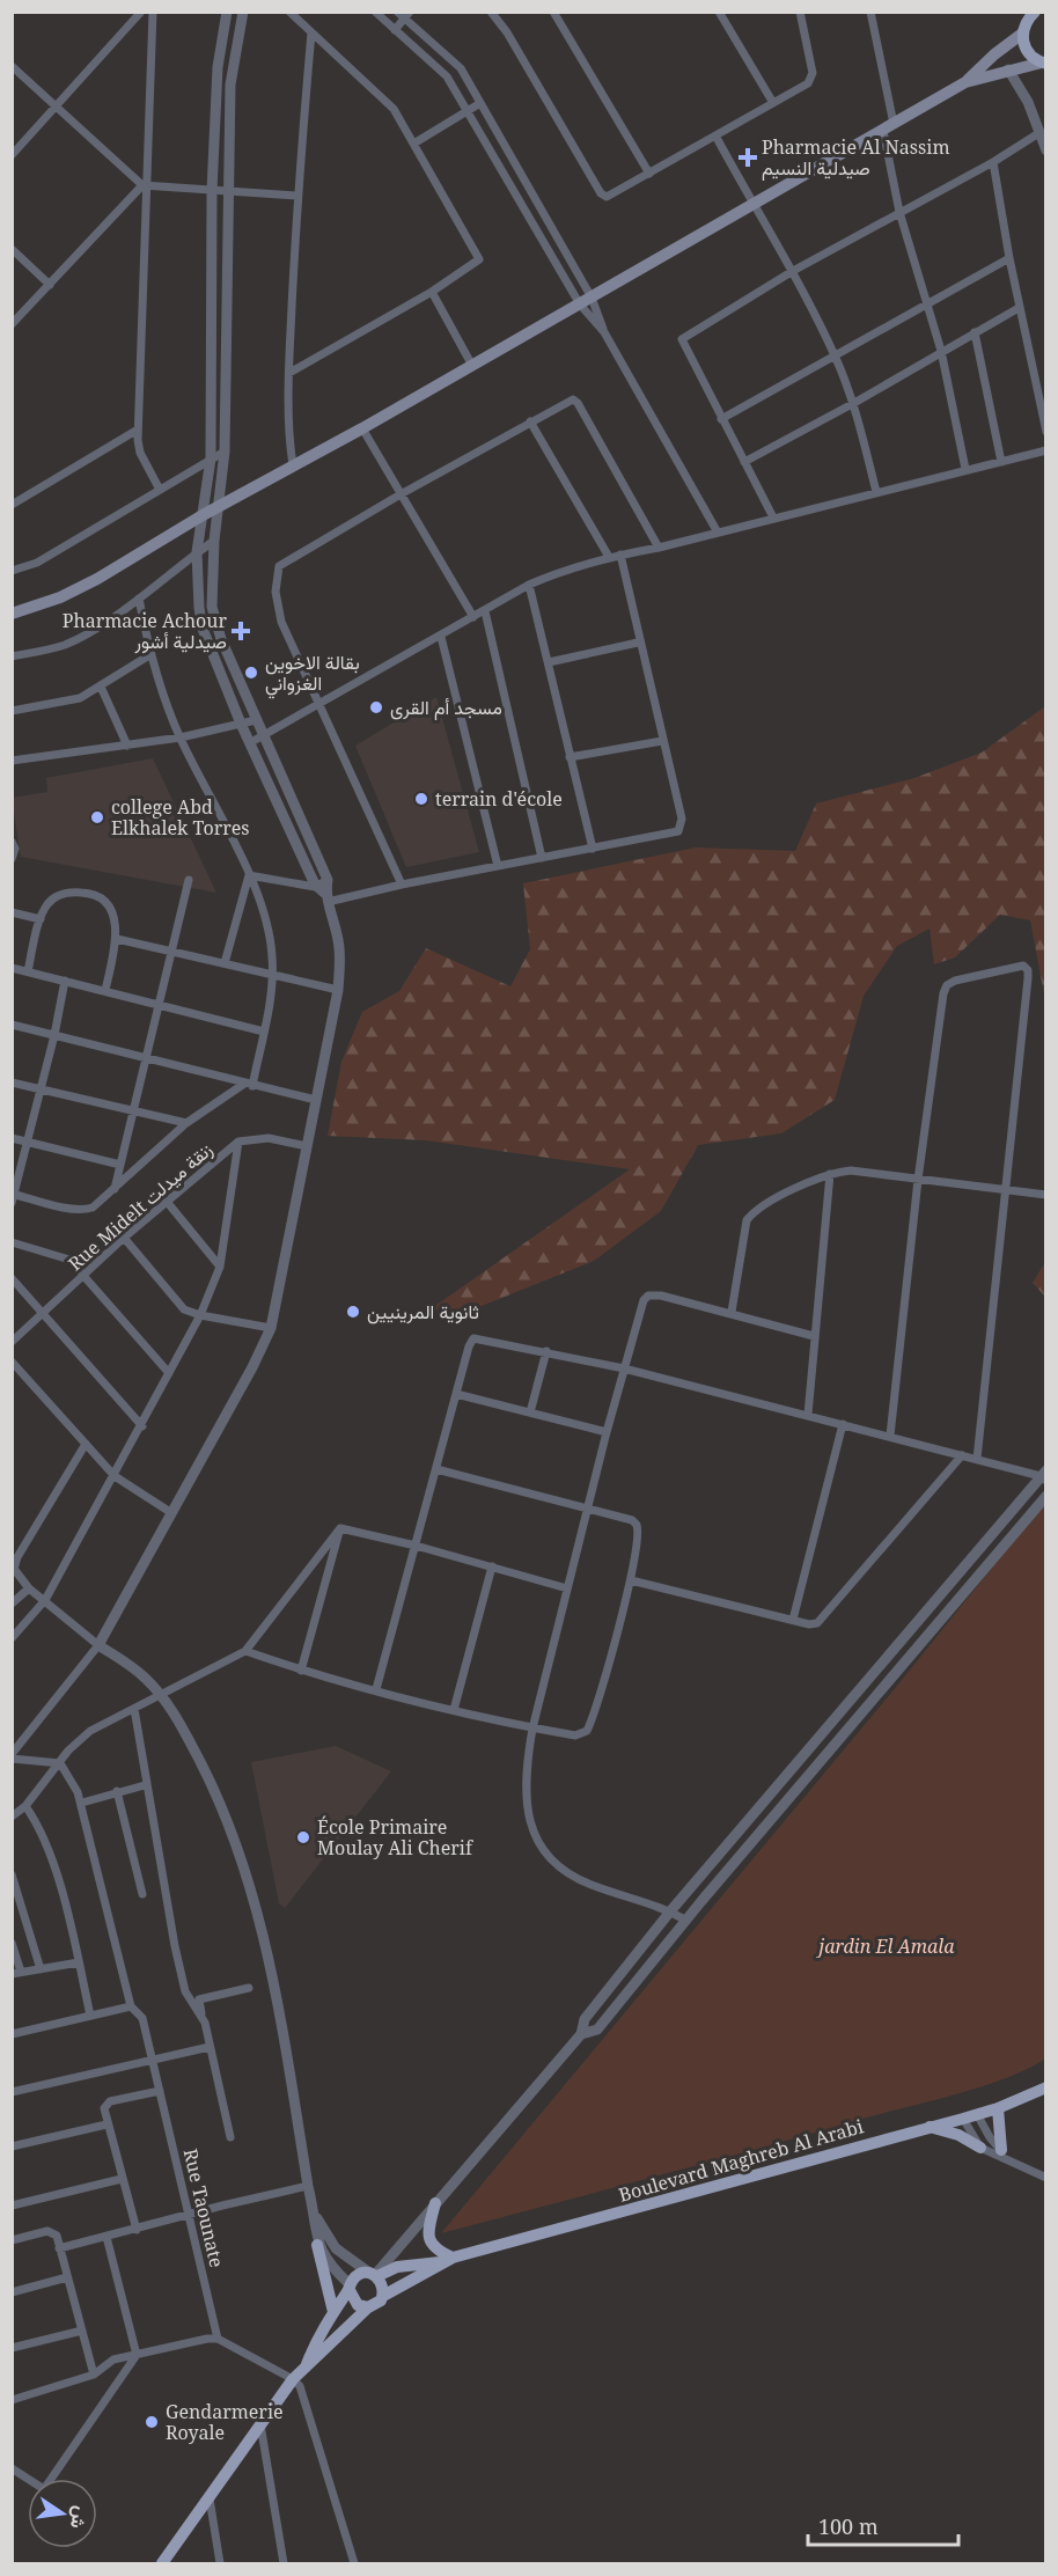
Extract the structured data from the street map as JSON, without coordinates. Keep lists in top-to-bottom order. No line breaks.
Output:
{"streets":{"main road":["Boulevard Maghreb Al Arabi"],"street":["Rue Midelt زنقة ميدلت","Rue Taounate"]},"parks":["jardin El Amala"],"places":{"health":["Pharmacie Al Nassim صيدلية النسيم","Pharmacie Achour صيدلية أشور"],"other":["بقالة الاخوين الغزواني","مسجد أم القرى","terrain d'école","college Abd Elkhalek Torres","ثانوية المرينيين","École Primaire Moulay Ali Cherif","Gendarmerie Royale"]},"scale_bar":"100 m","north":"right"}
